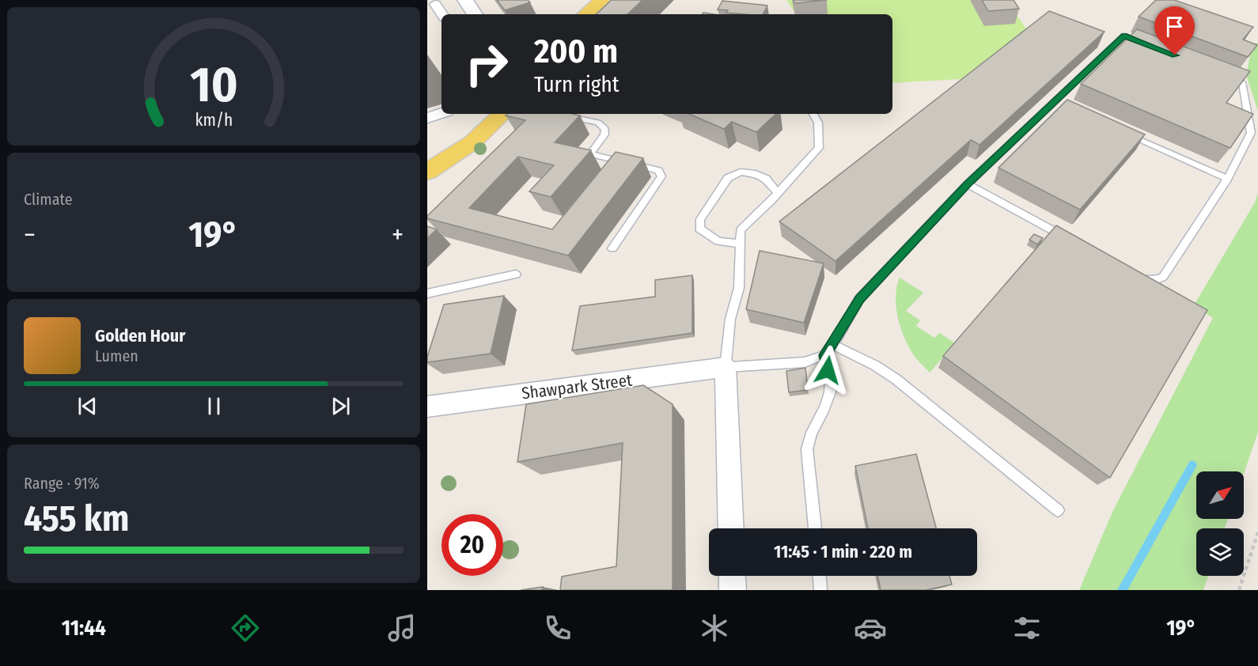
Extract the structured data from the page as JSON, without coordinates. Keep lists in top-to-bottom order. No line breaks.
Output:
{"streets":{"street":["Shawpark Street"]},"north":"top right","page":{"turn":["200 m","Turn right"],"tile":["Climate",["Range · 91%","455 km"]],"heat":["−","19°","+"],"song":["Golden Hour","Lumen"],"limit":"20","trip":"11:45 · 1 min · 220 m","tabs":["11:44","19°"],"gauge":["10","km/h"]}}
